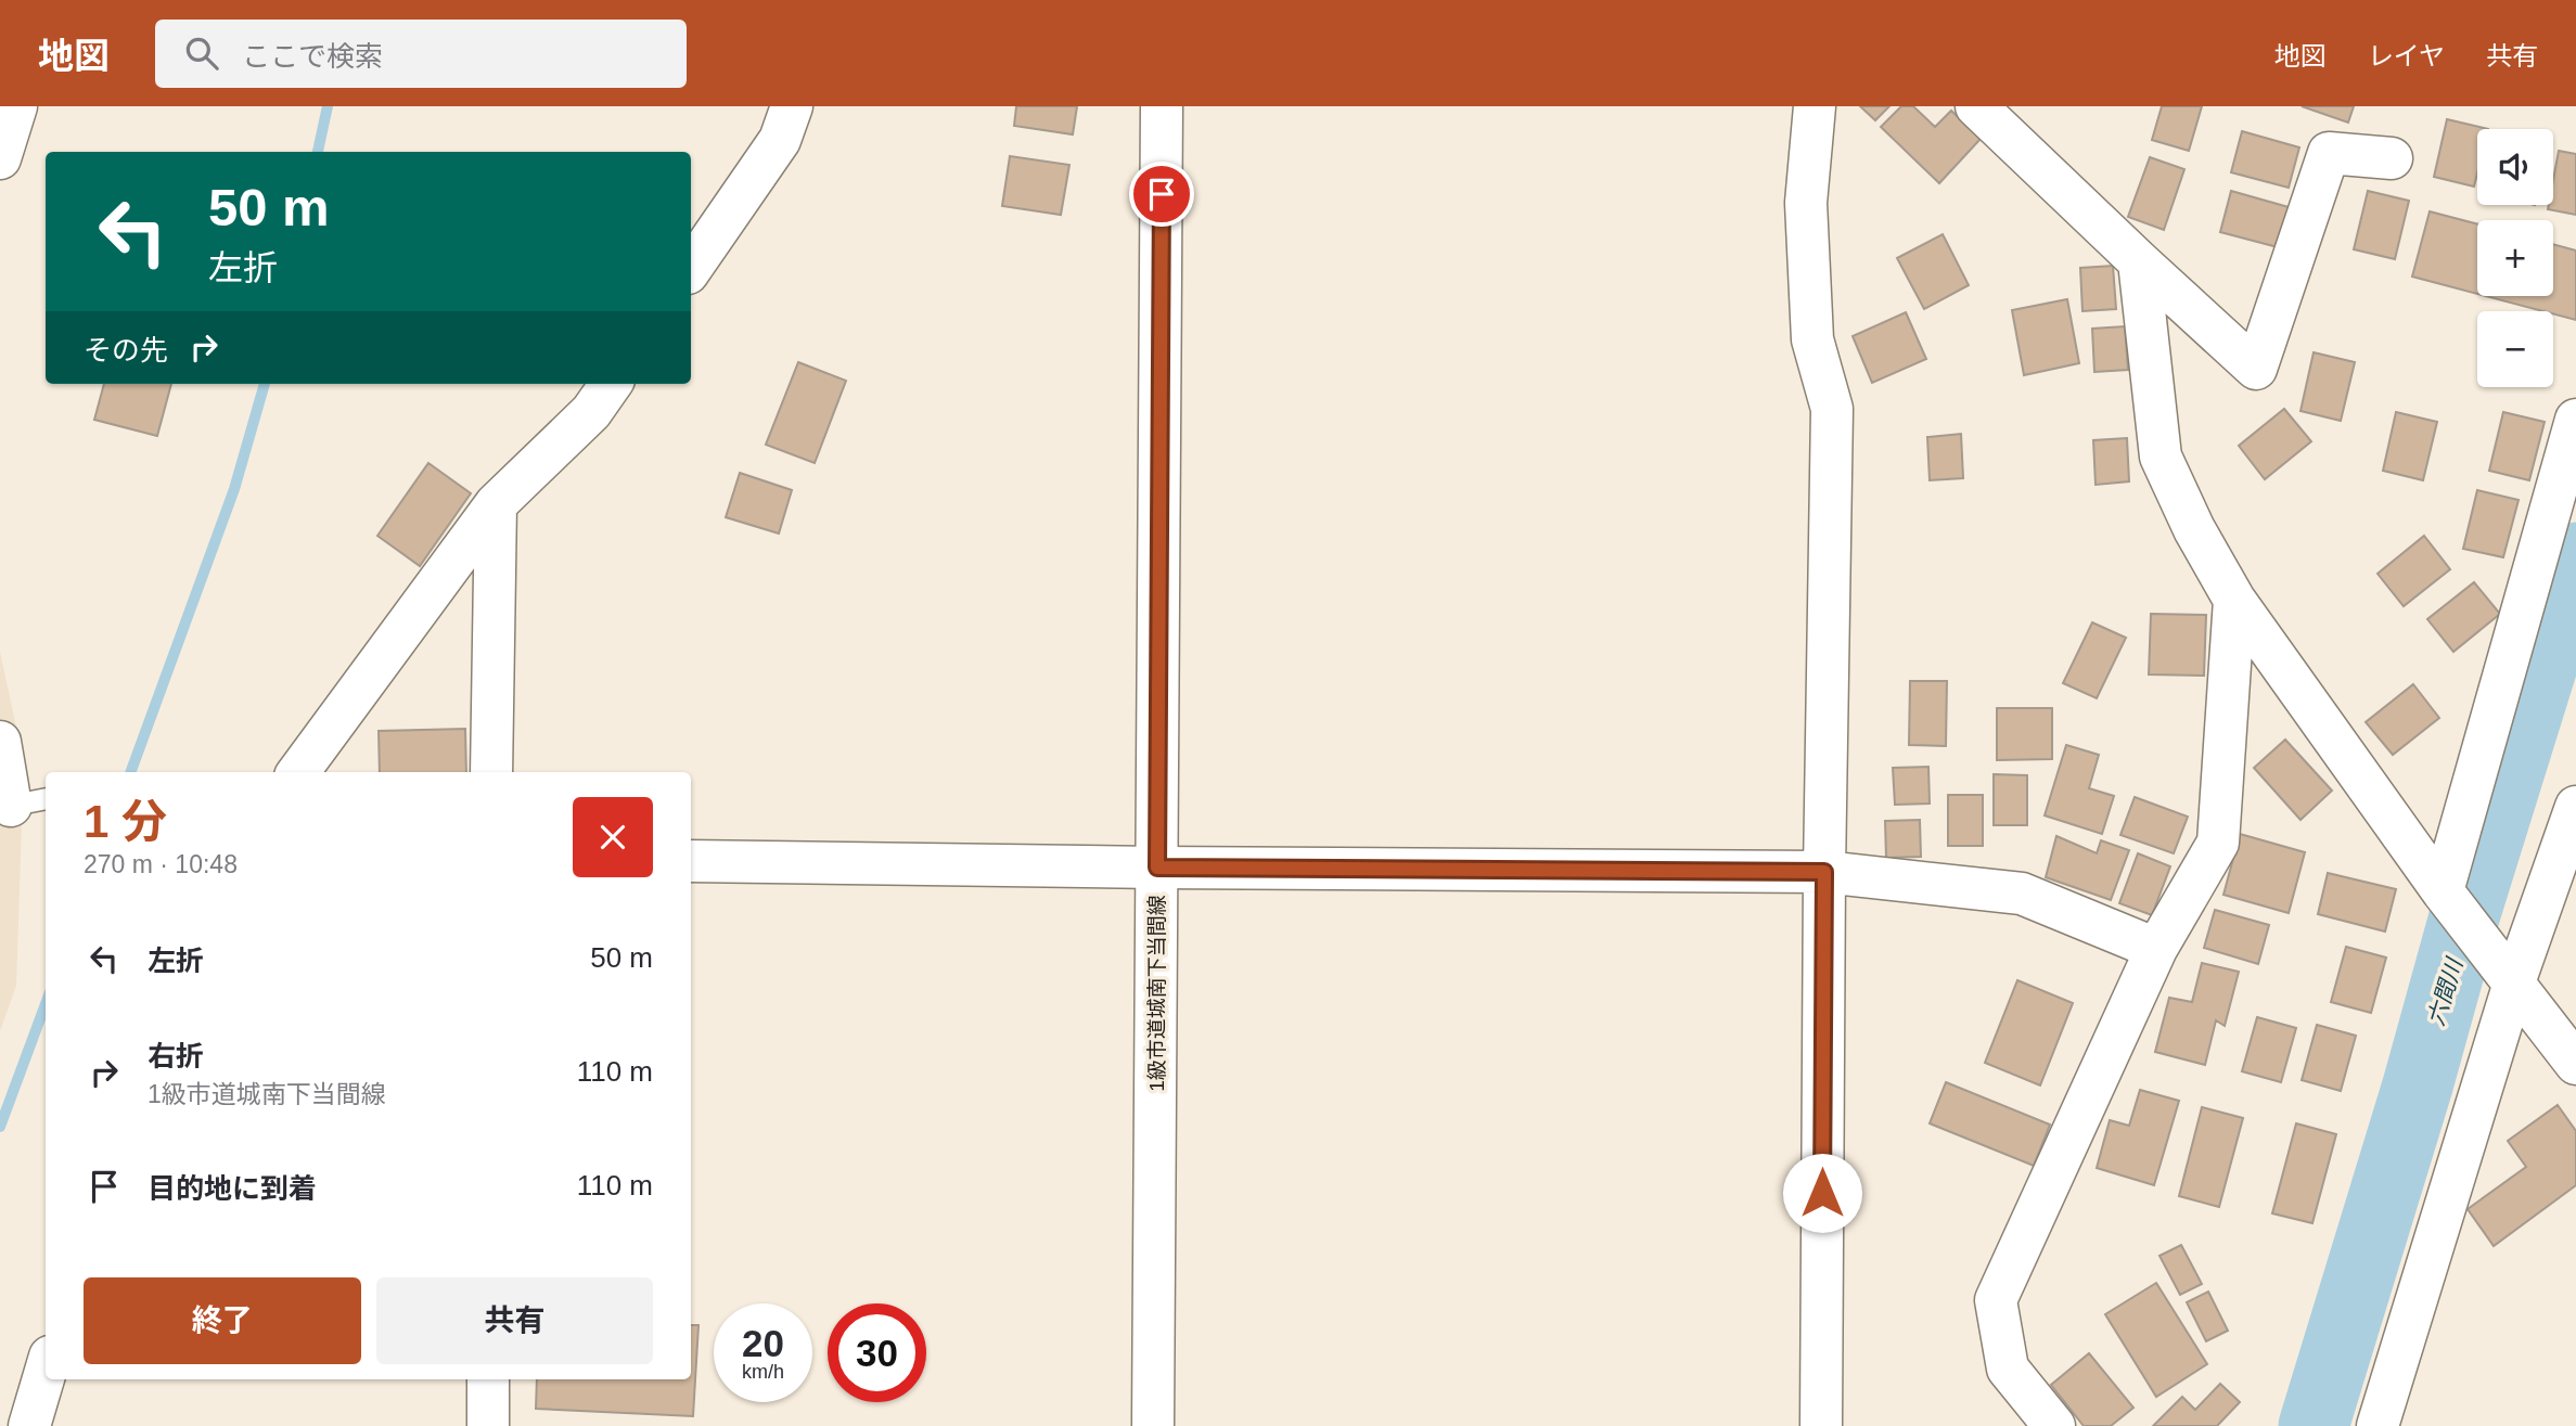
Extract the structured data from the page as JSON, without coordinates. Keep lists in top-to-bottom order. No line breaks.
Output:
{"streets":{"street":["1級市道城南下当間線"]},"water":["六間川"],"page":{"header":"地図","search":"ここで検索","nav":["地図","レイヤ","共有"],"map_buttons":["+","−"],"turn":["50 m","左折"],"then":"その先","heading":["1 分","270 m · 10:48"],"list":[{"name":"左折","value":"50 m"},{"name":"右折","note":"1級市道城南下当間線","value":"110 m"},{"name":"目的地に到着","value":"110 m"}],"buttons":["終了","共有"],"speed":"20 km/h","limit":"30"}}
